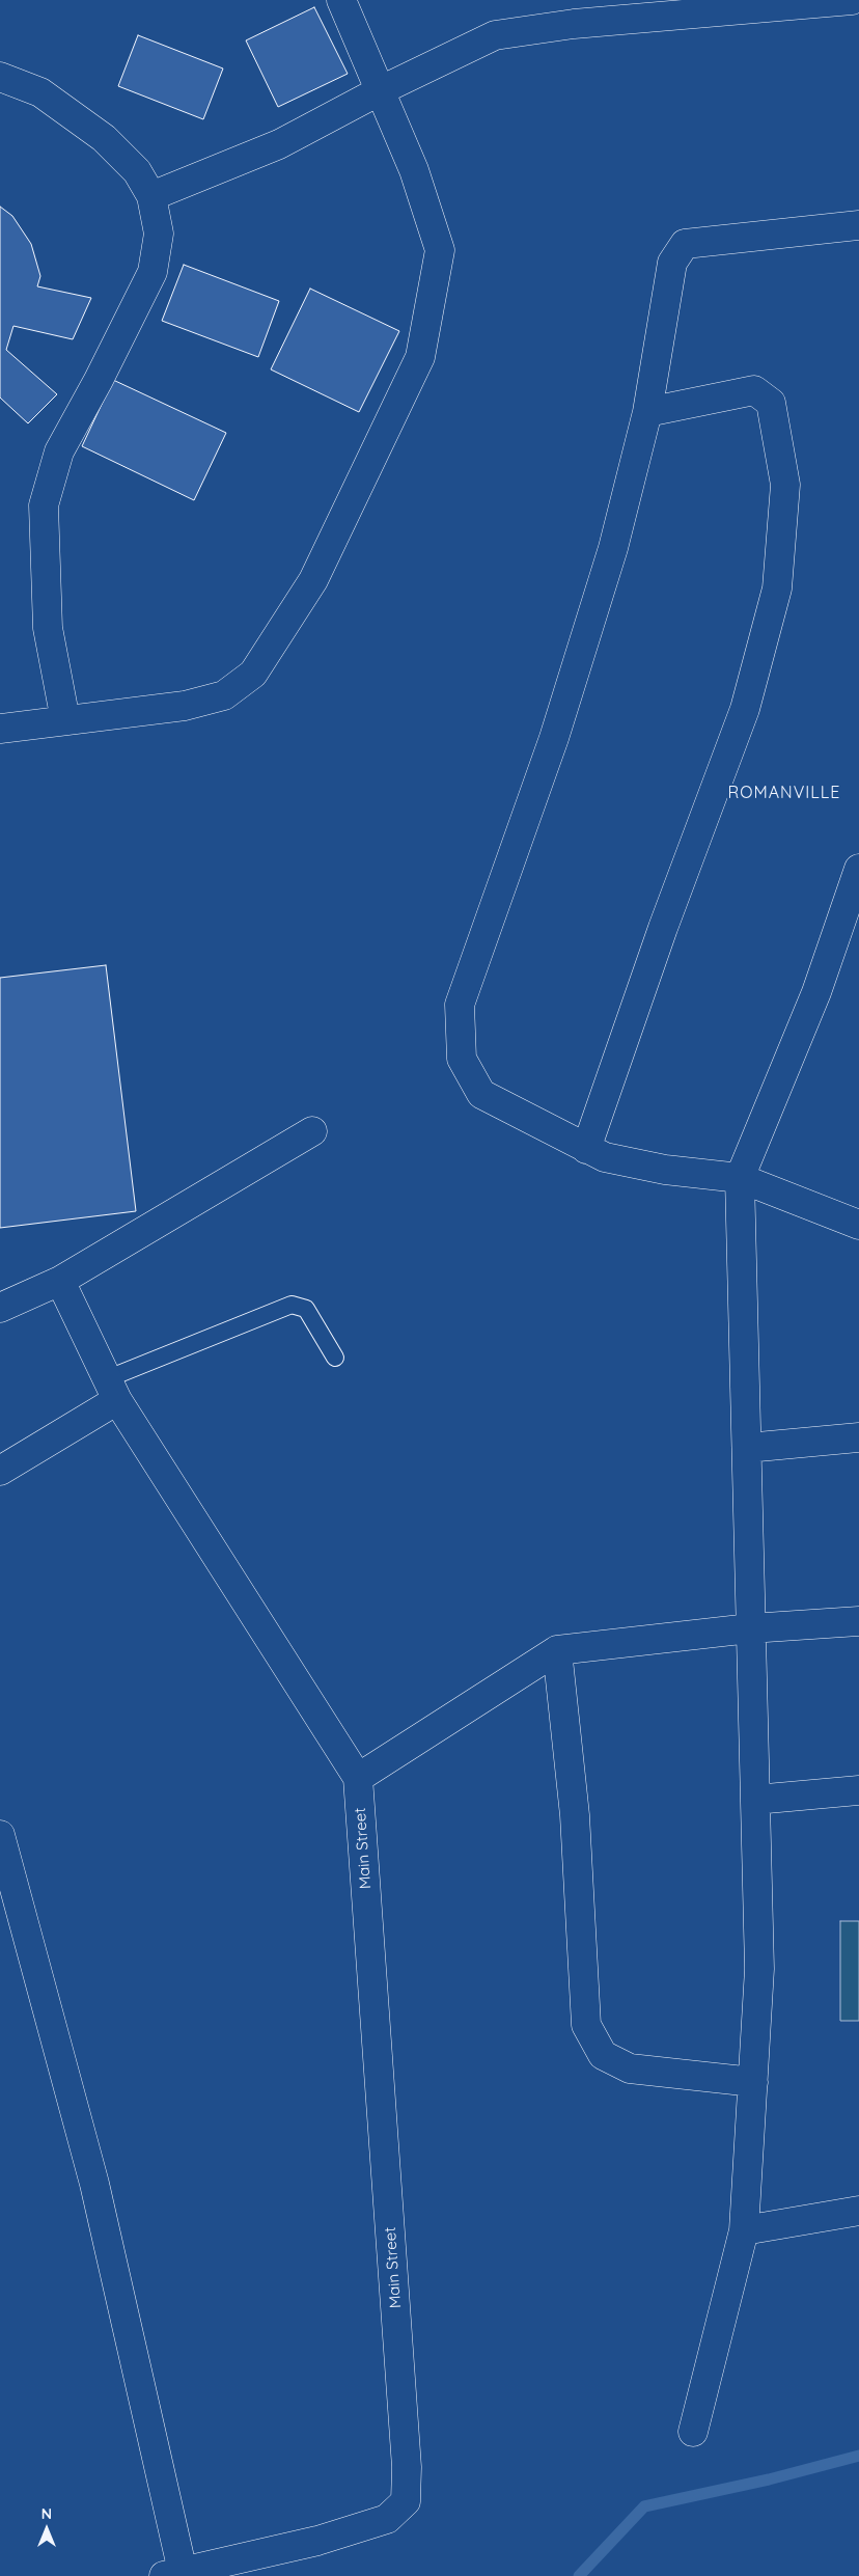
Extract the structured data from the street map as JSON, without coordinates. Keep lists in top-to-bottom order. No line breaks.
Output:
{"streets":{"street":["Main Street"]},"districts":["ROMANVILLE"],"north":"top"}
